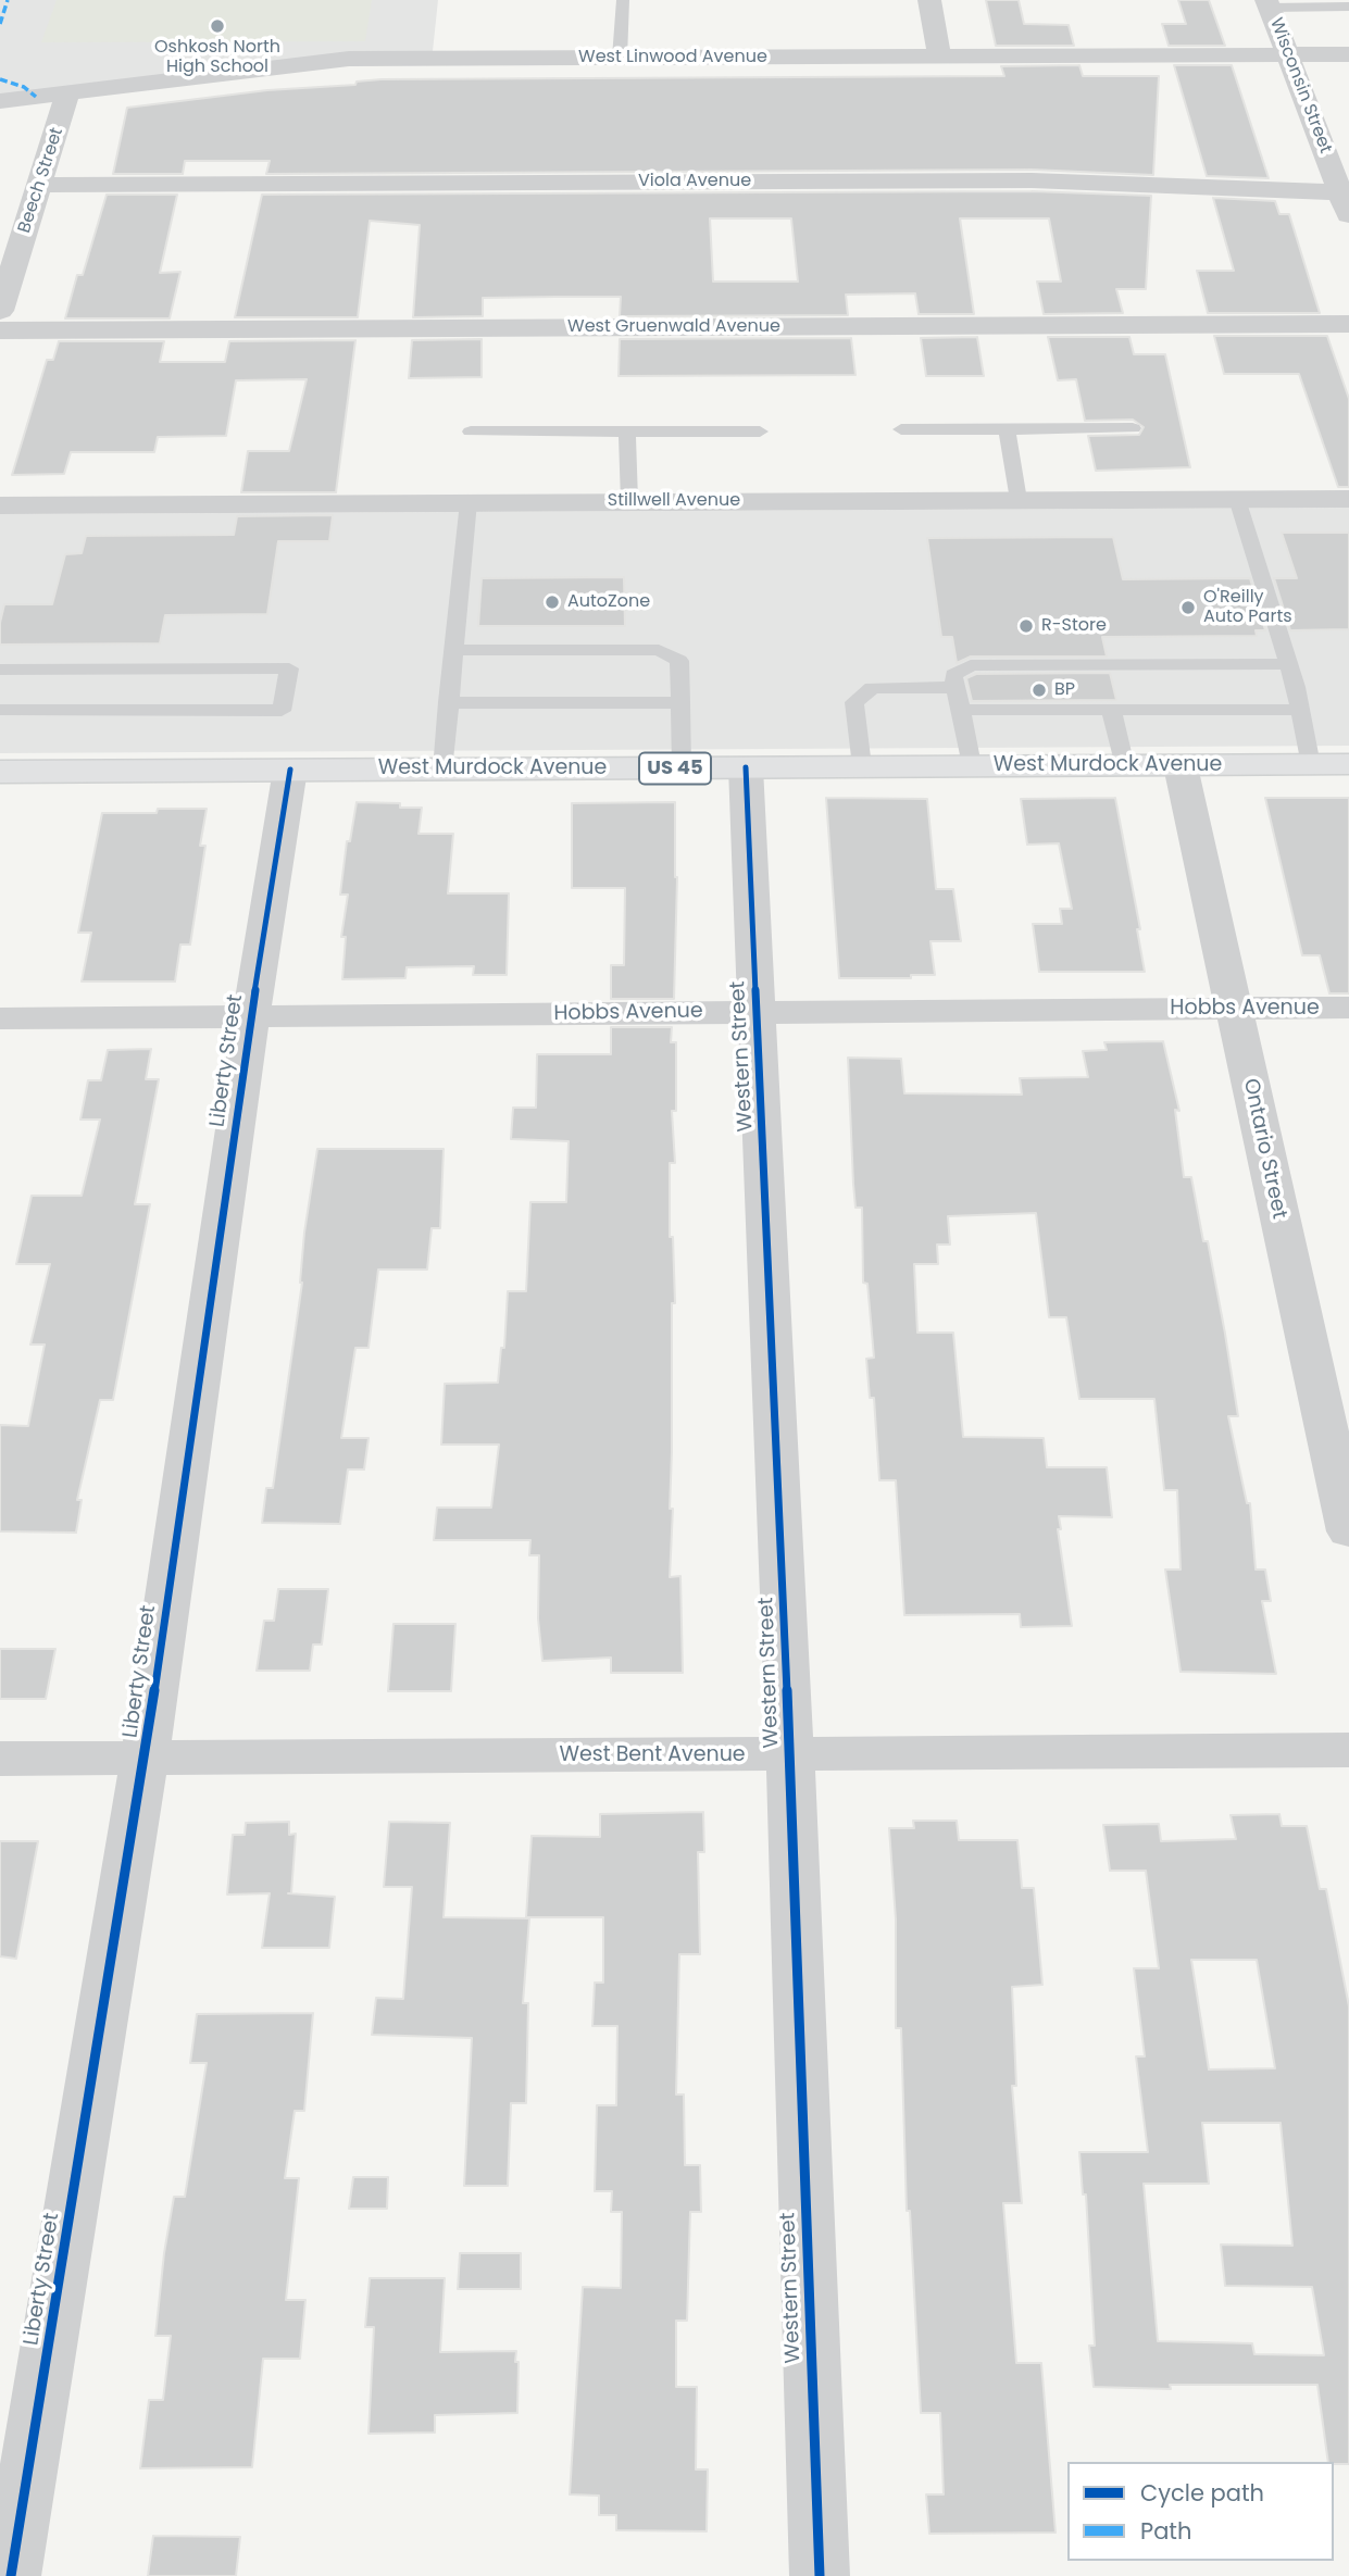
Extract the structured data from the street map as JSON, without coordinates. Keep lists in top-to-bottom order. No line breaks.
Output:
{"streets":{"main road":["West Murdock Avenue","US 45"],"street":["West Linwood Avenue","Wisconsin Street","Beech Street","Viola Avenue","West Gruenwald Avenue","Stillwell Avenue","Hobbs Avenue","Western Street","Liberty Street","Ontario Street","West Bent Avenue"]},"crossings":[["West Linwood Avenue","Wisconsin Street"],["West Linwood Avenue","Beech Street"],["Wisconsin Street","Viola Avenue"],["Beech Street","Viola Avenue"],["West Murdock Avenue","Western Street"],["West Murdock Avenue","Liberty Street"],["West Murdock Avenue","Ontario Street"],["Hobbs Avenue","Western Street"],["Hobbs Avenue","Liberty Street"],["Hobbs Avenue","Ontario Street"],["Western Street","West Bent Avenue"],["Liberty Street","West Bent Avenue"]],"places":["Oshkosh North High School","AutoZone","O'Reilly Auto Parts","R-Store","BP"],"legend":["Cycle path","Path"]}
